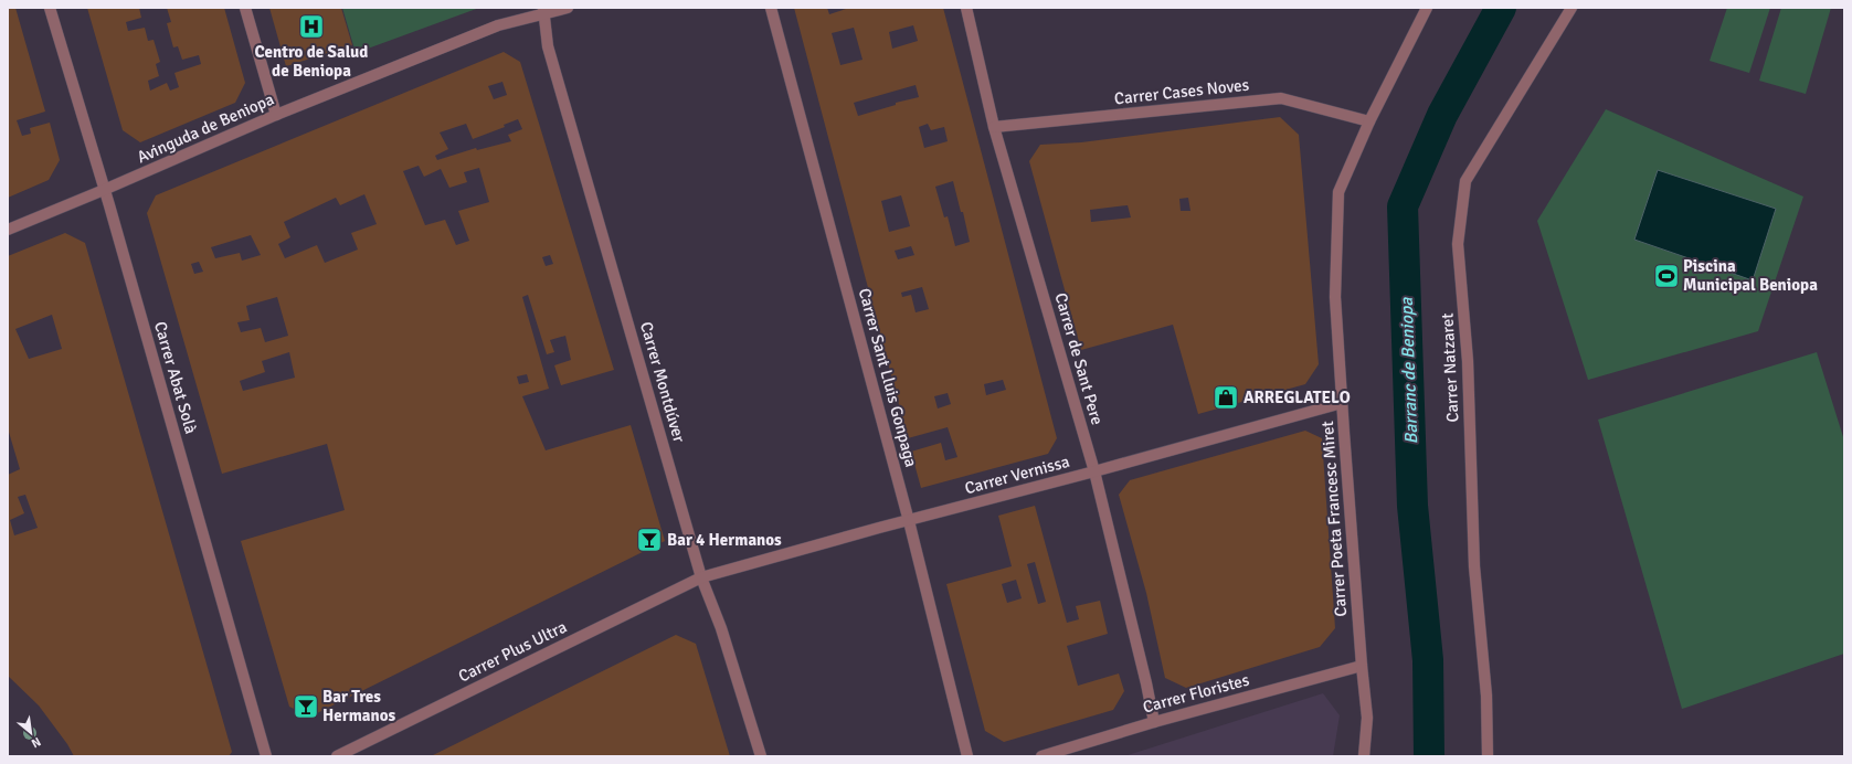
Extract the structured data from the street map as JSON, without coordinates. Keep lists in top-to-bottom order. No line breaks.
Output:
{"streets":{"street":["Carrer Cases Noves","Avinguda de Beniopa","Carrer de Sant Pere","Carrer Natzaret","Carrer Abat Solà","Carrer Sant Lluis Gonpaga","Carrer Montdúver","Carrer Vernissa","Carrer Poeta Francesc Miret","Carrer Plus Ultra","Carrer Floristes"]},"crossings":[["Carrer Cases Noves","Carrer de Sant Pere"],["Carrer Cases Noves","Carrer Poeta Francesc Miret"],["Avinguda de Beniopa","Carrer Abat Solà"],["Avinguda de Beniopa","Carrer Montdúver"],["Carrer de Sant Pere","Carrer Vernissa"],["Carrer de Sant Pere","Carrer Floristes"],["Carrer Sant Lluis Gonpaga","Carrer Vernissa"],["Carrer Montdúver","Carrer Vernissa"],["Carrer Montdúver","Carrer Plus Ultra"],["Carrer Vernissa","Carrer Poeta Francesc Miret"],["Carrer Vernissa","Carrer Plus Ultra"],["Carrer Poeta Francesc Miret","Carrer Floristes"]],"water":["Barranc de Beniopa"],"places":{"hospital":["Centro de Salud de Beniopa"],"sports":["Piscina Municipal Beniopa"],"shop":["ARREGLATELO"],"bar":["Bar 4 Hermanos","Bar Tres Hermanos"]},"north":"bottom right"}
